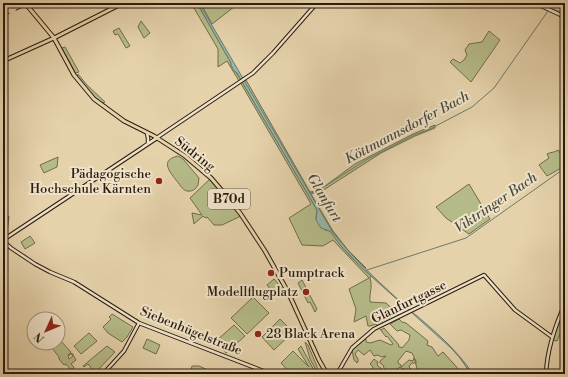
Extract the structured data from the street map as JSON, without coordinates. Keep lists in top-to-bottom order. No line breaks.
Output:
{"streets":{"main road":["Südring","B70d"],"street":["Glanfurtgasse","Siebenhügelstraße"]},"water":["Köttmannsdorfer Bach","Glanfurt","Viktringer Bach"],"places":["Pädagogische Hochschule Kärnten","Pumptrack","Modellflugplatz","28 Black Arena"],"north":"bottom left"}
